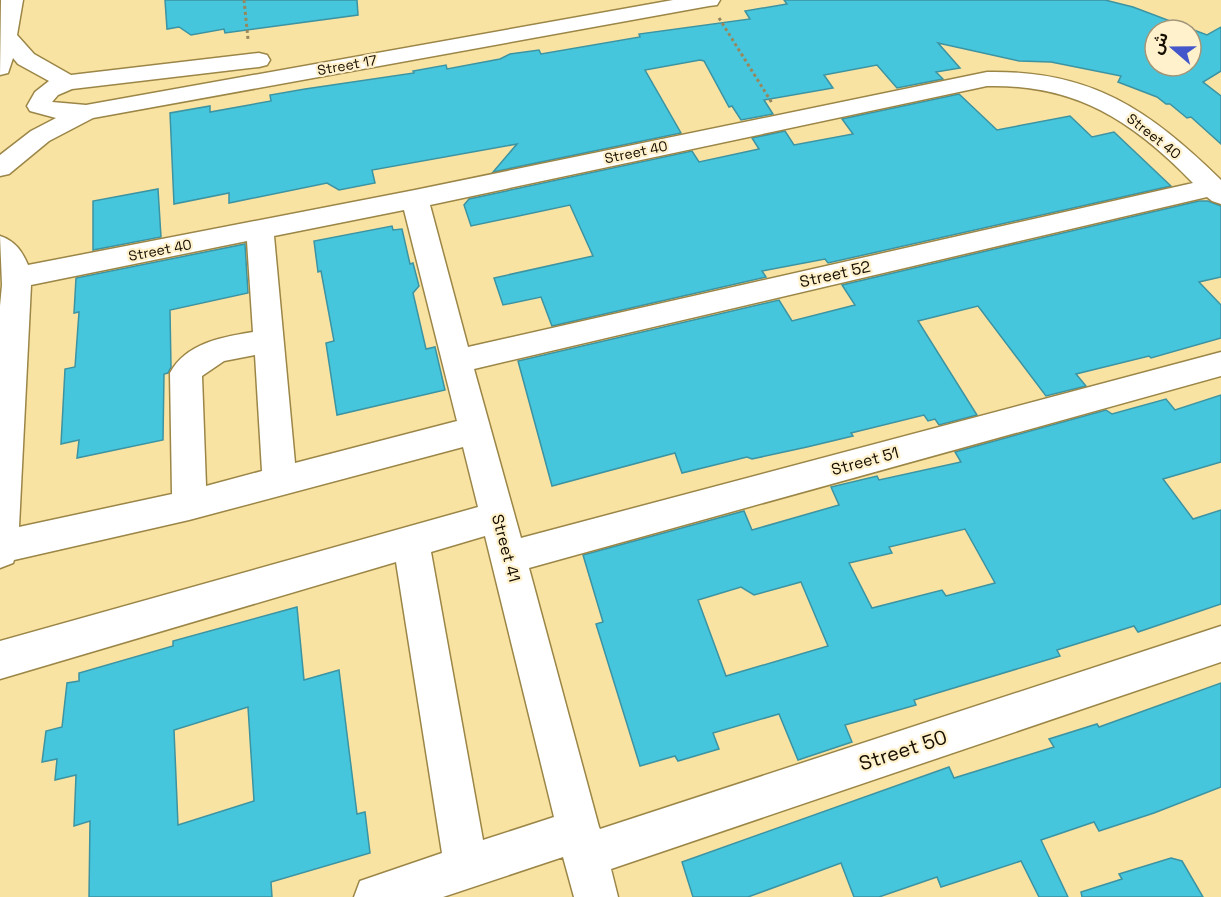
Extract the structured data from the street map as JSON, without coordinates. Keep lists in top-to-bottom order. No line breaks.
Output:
{"streets":{"street":["Street 17","Street 40","Street 52","Street 51","Street 41","Street 50"]},"crossings":[["Street 40","Street 52"],["Street 40","Street 41"],["Street 52","Street 41"],["Street 51","Street 41"],["Street 41","Street 50"]],"north":"left"}
